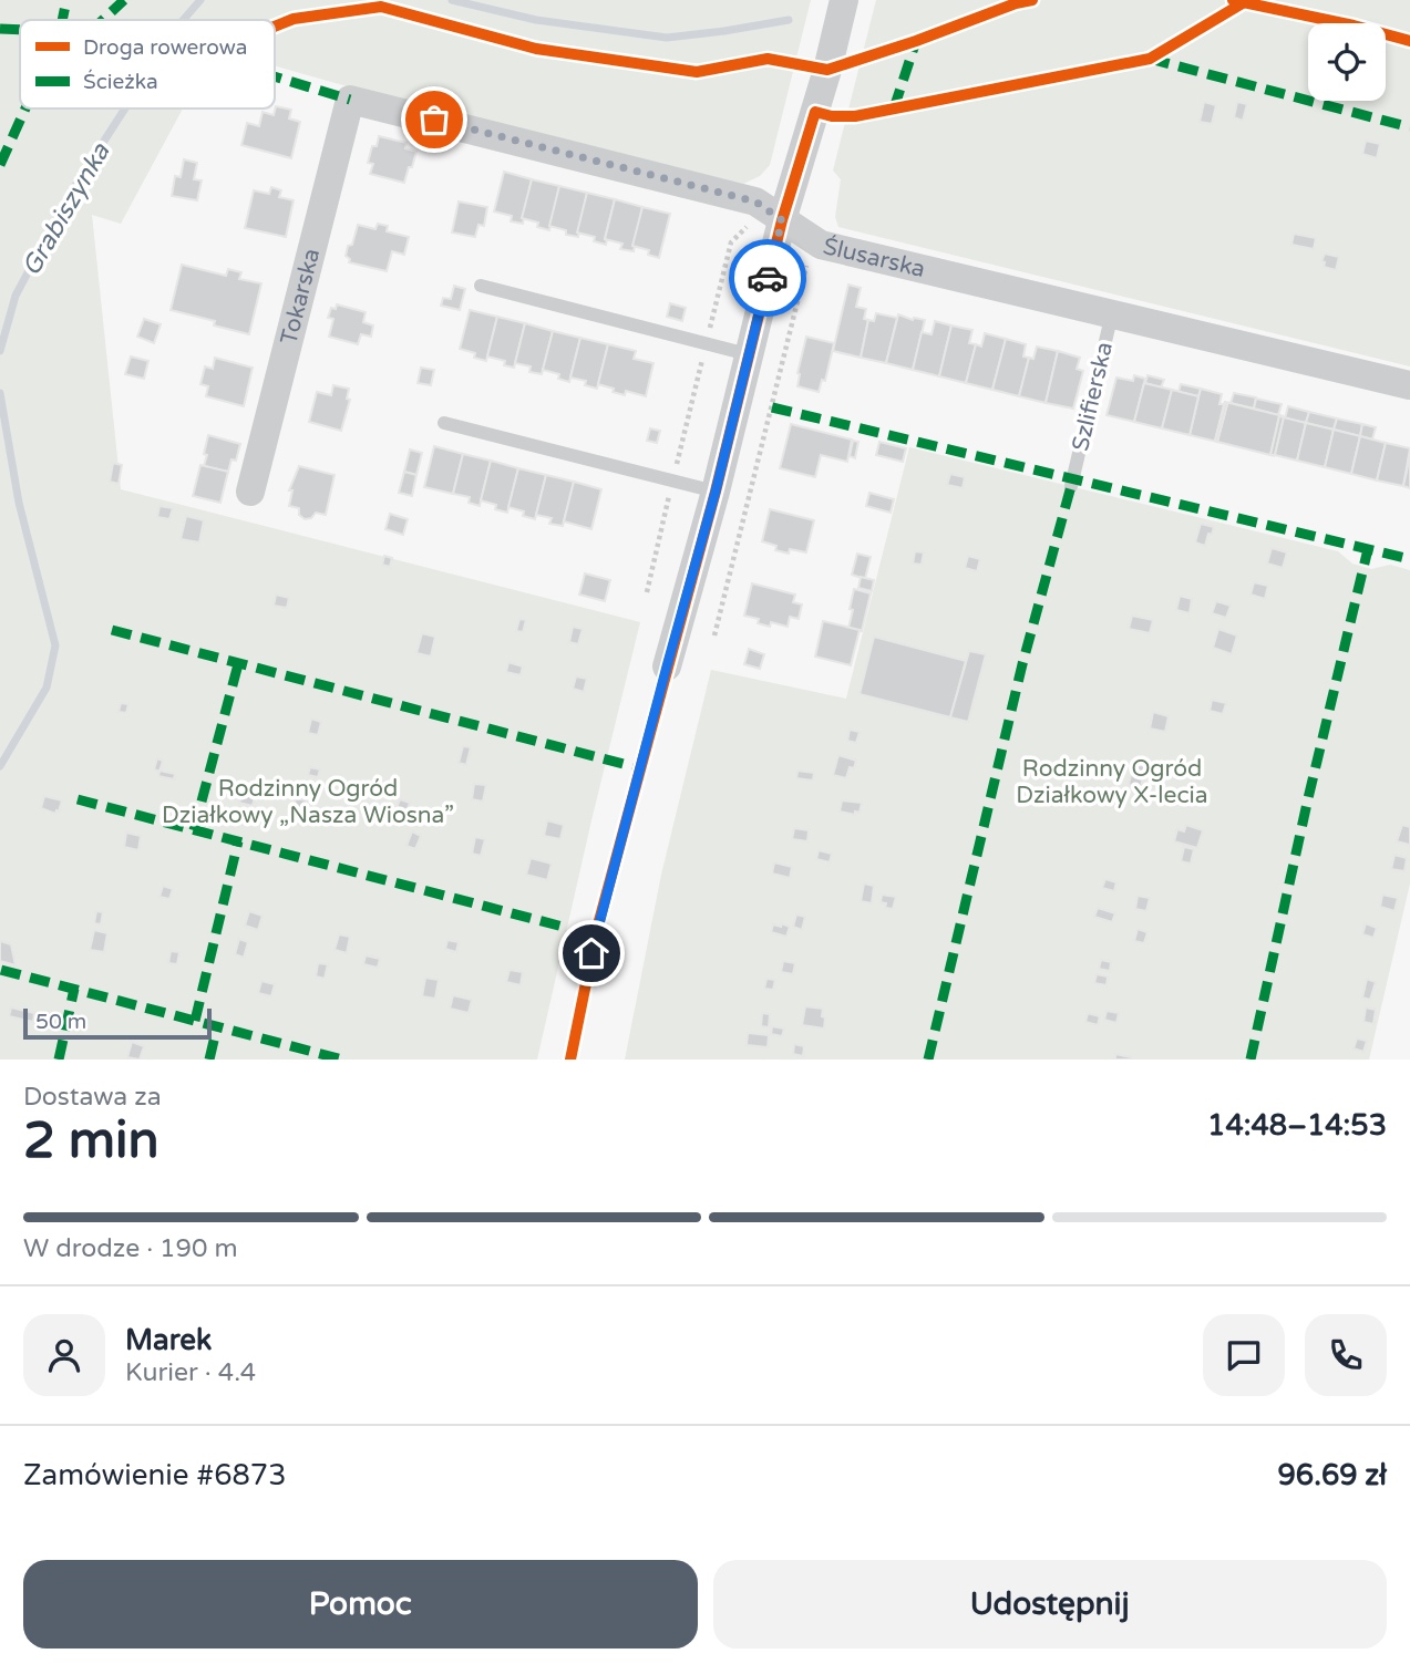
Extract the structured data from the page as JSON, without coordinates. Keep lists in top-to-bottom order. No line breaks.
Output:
{"streets":{"street":["Ślusarska","Tokarska"],"lane":["Szlifierska"]},"crossings":[["Ślusarska","Tokarska"],["Ślusarska","Szlifierska"]],"water":["Grabiszynka"],"parks":["Rodzinny Ogród Działkowy X-lecia","Rodzinny Ogród Działkowy „Nasza Wiosna”"],"legend":["Droga rowerowa","Ścieżka"],"scale_bar":"50 m","page":{"scale":"50 m","heading":["2 min","Dostawa za","14:48–14:53"],"panel":["Marek","Kurier · 4.4","Zamówienie #6873","96.69 zł"],"bar":"W drodze · 190 m","buttons":["Pomoc","Udostępnij"]}}
